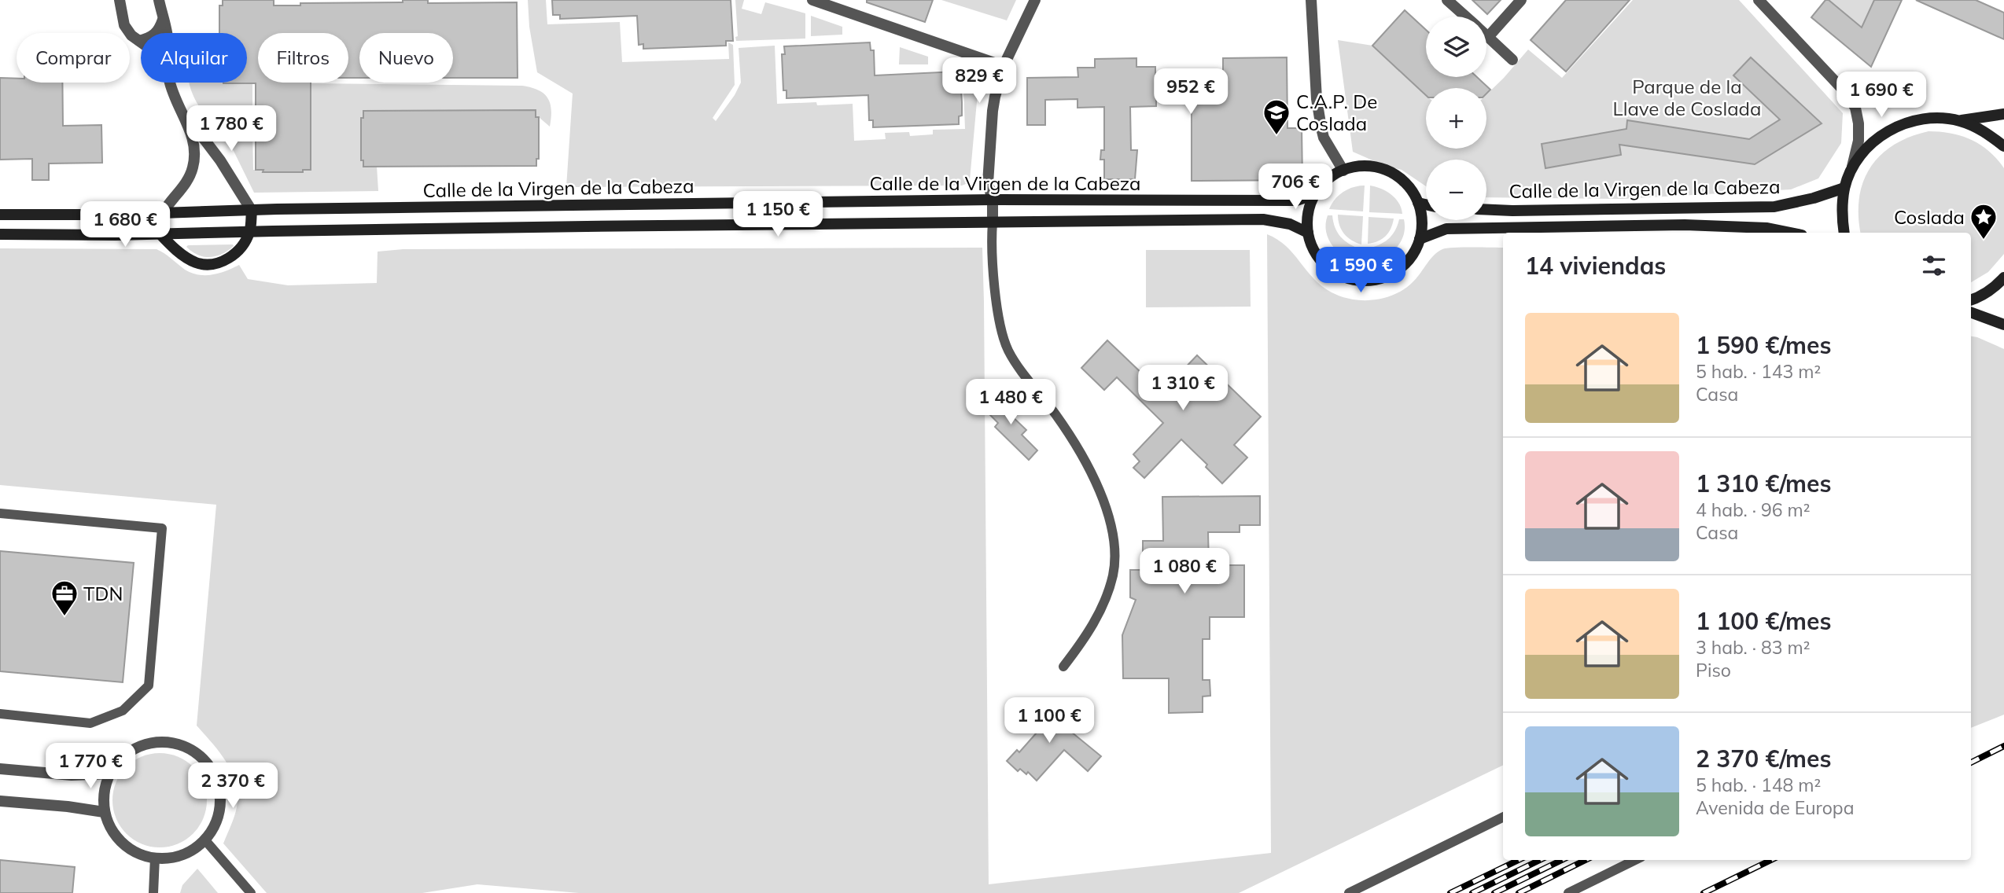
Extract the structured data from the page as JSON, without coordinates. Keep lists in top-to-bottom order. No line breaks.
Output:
{"streets":{"main road":["Calle de la Virgen de la Cabeza"]},"parks":["Parque de la Llave de Coslada"],"places":{"school or university":["C.A.P. De Coslada"],"place":["Coslada"],"office":["TDN"]},"page":{"map_buttons":["+","−"],"chip":["Comprar","Alquilar","Filtros","Nuevo"],"price":["829 €","952 €","1 690 €","1 780 €","706 €","1 150 €","1 680 €","1 590 €","1 310 €","1 480 €","1 080 €","1 100 €","1 770 €","2 370 €"],"heading":"14 viviendas","list":[{"name":"1 590 €/mes","note":"5 hab. · 143 m² · Casa"},{"name":"1 310 €/mes","note":"4 hab. · 96 m² · Casa"},{"name":"1 100 €/mes","note":"3 hab. · 83 m² · Piso"},{"name":"2 370 €/mes","note":"5 hab. · 148 m² · Avenida de Europa"}]}}
